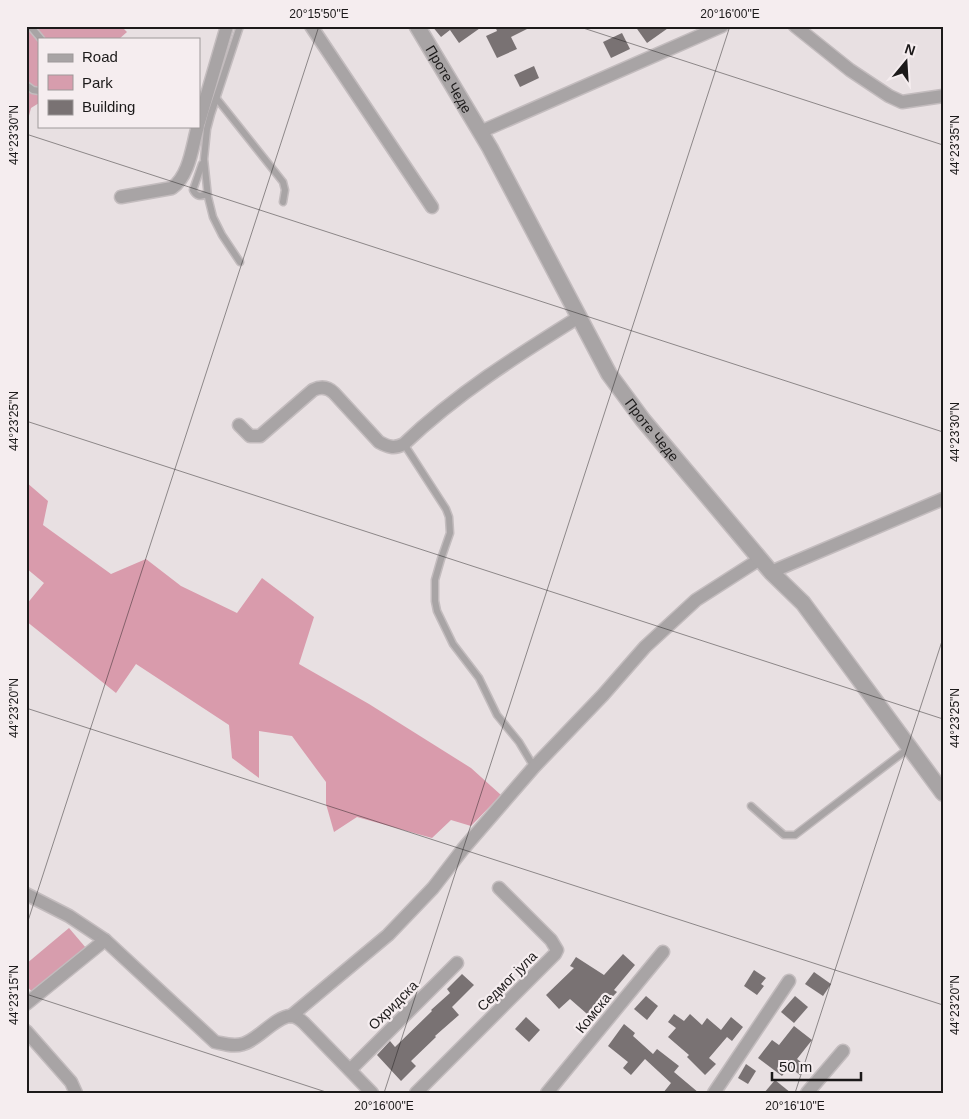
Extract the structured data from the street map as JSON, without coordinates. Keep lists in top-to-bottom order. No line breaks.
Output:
{"streets":{"street":["Проте Чеде","Седмог јула","Охридска","Комска"]},"legend":["Road","Park","Building"],"scale_bar":"50 m","north":"top","coordinates":["20°15'50\"E","20°16'00\"E","44°23'30\"N","44°23'35\"N","44°23'25\"N","44°23'20\"N","44°23'15\"N","20°16'10\"E"]}
